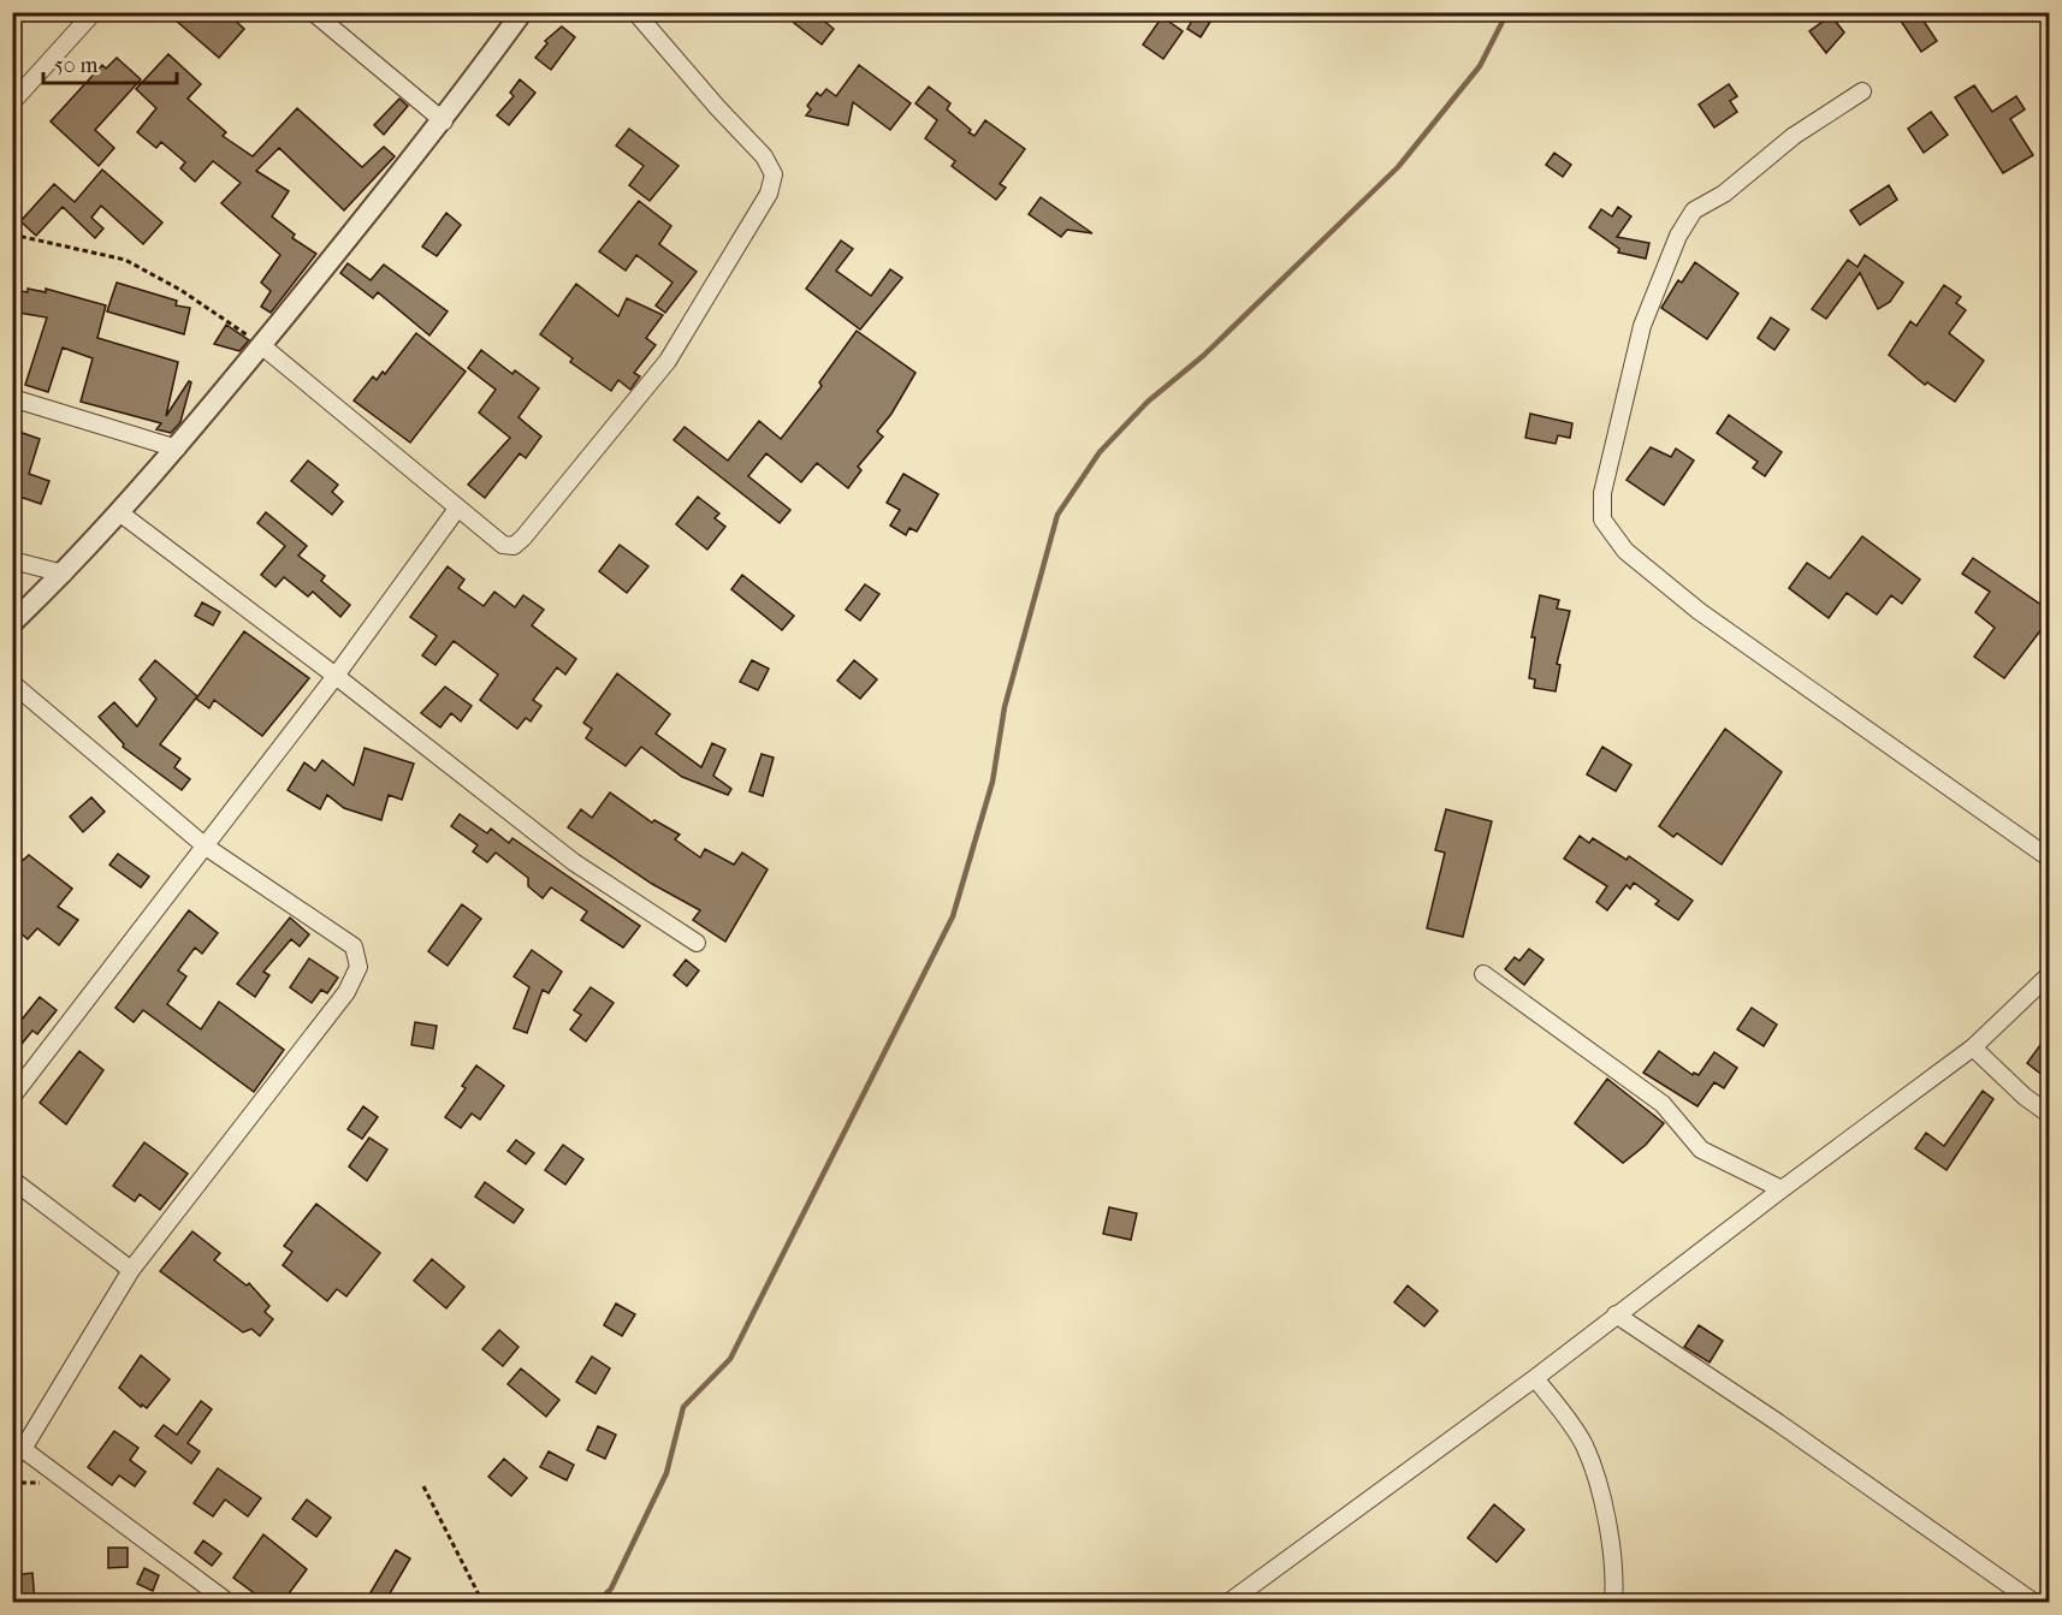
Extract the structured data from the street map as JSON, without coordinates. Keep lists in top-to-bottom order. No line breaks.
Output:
{"scale_bar":"50 m"}
